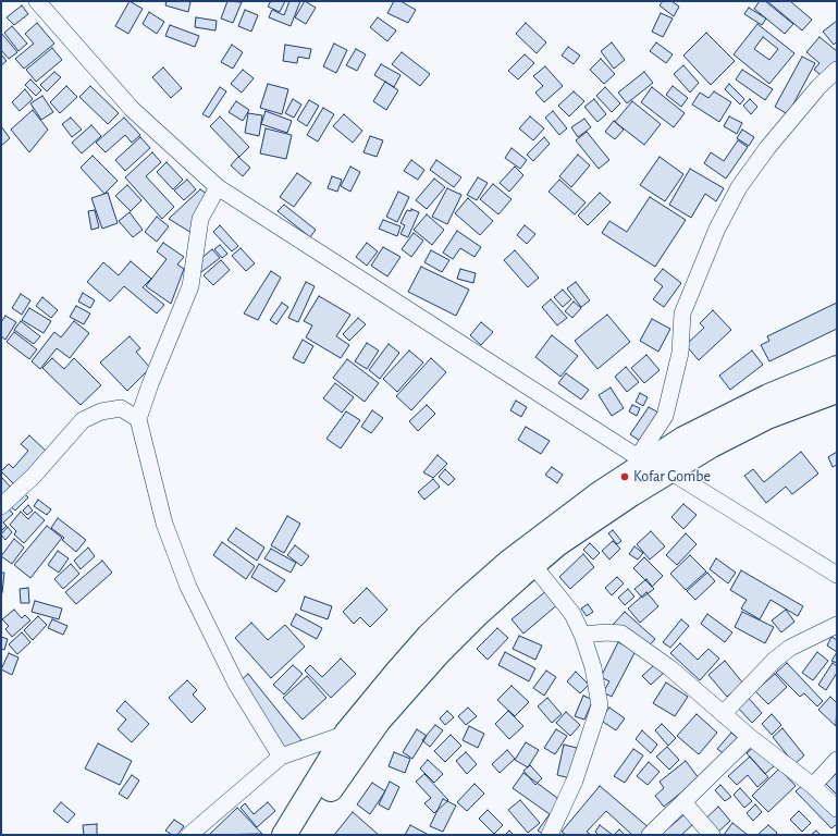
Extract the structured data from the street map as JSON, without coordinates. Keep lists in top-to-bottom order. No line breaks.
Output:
{"places":["Kofar Gombe"]}
